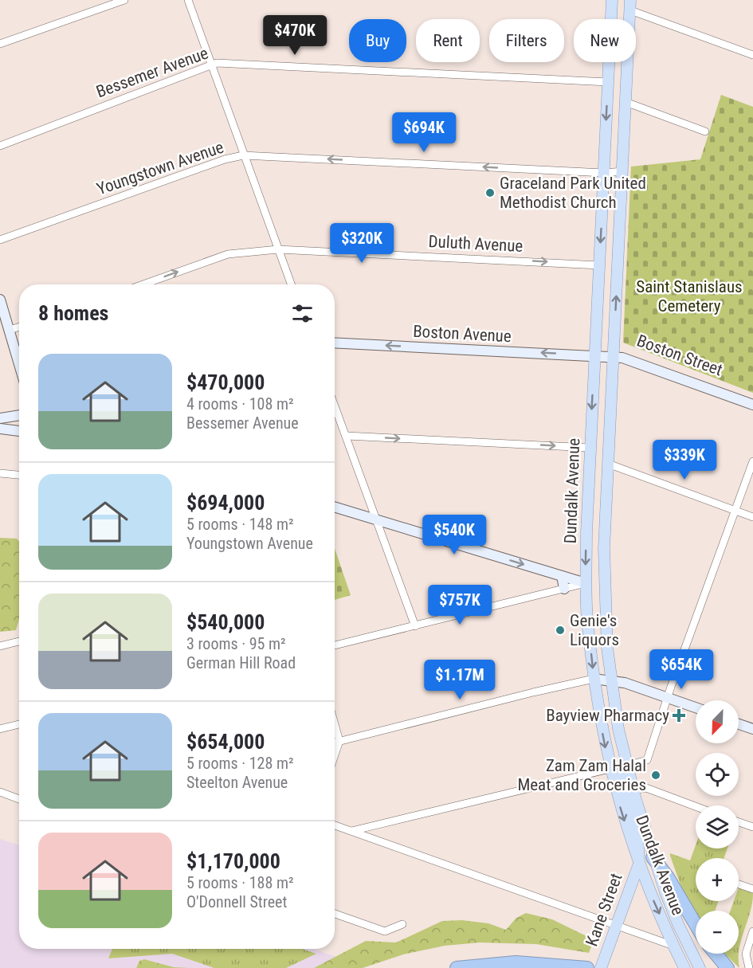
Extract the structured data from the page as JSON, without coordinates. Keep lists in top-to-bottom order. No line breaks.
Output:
{"streets":{"main road":["Dundalk Avenue","Kane Street"],"street":["Bessemer Avenue","Youngstown Avenue","Duluth Avenue","Boston Avenue","Boston Street"]},"crossings":[["Bessemer Avenue","Dundalk Avenue"],["Youngstown Avenue","Dundalk Avenue"],["Duluth Avenue","Dundalk Avenue"],["Boston Avenue","Boston Street"],["Boston Avenue","Dundalk Avenue"],["Boston Street","Dundalk Avenue"],["Dundalk Avenue","Kane Street"]],"one_way":["Youngstown Avenue","Duluth Avenue","Boston Avenue"],"parks":["Saint Stanislaus Cemetery"],"places":{"other":["Graceland Park United Methodist Church","Genie's Liquors","Zam Zam Halal Meat and Groceries"],"health":["Bayview Pharmacy"]},"north":"bottom left","page":{"price":["$470K","$694K","$320K","$339K","$540K","$757K","$654K","$1.17M"],"chip":["Buy","Rent","Filters","New"],"heading":"8 homes","list":[{"name":"$470,000","note":"4 rooms · 108 m² · Bessemer Avenue"},{"name":"$694,000","note":"5 rooms · 148 m² · Youngstown Avenue"},{"name":"$540,000","note":"3 rooms · 95 m² · German Hill Road"},{"name":"$654,000","note":"5 rooms · 128 m² · Steelton Avenue"},{"name":"$1,170,000","note":"5 rooms · 188 m² · O'Donnell Street"}],"map_buttons":["+","−"]}}
